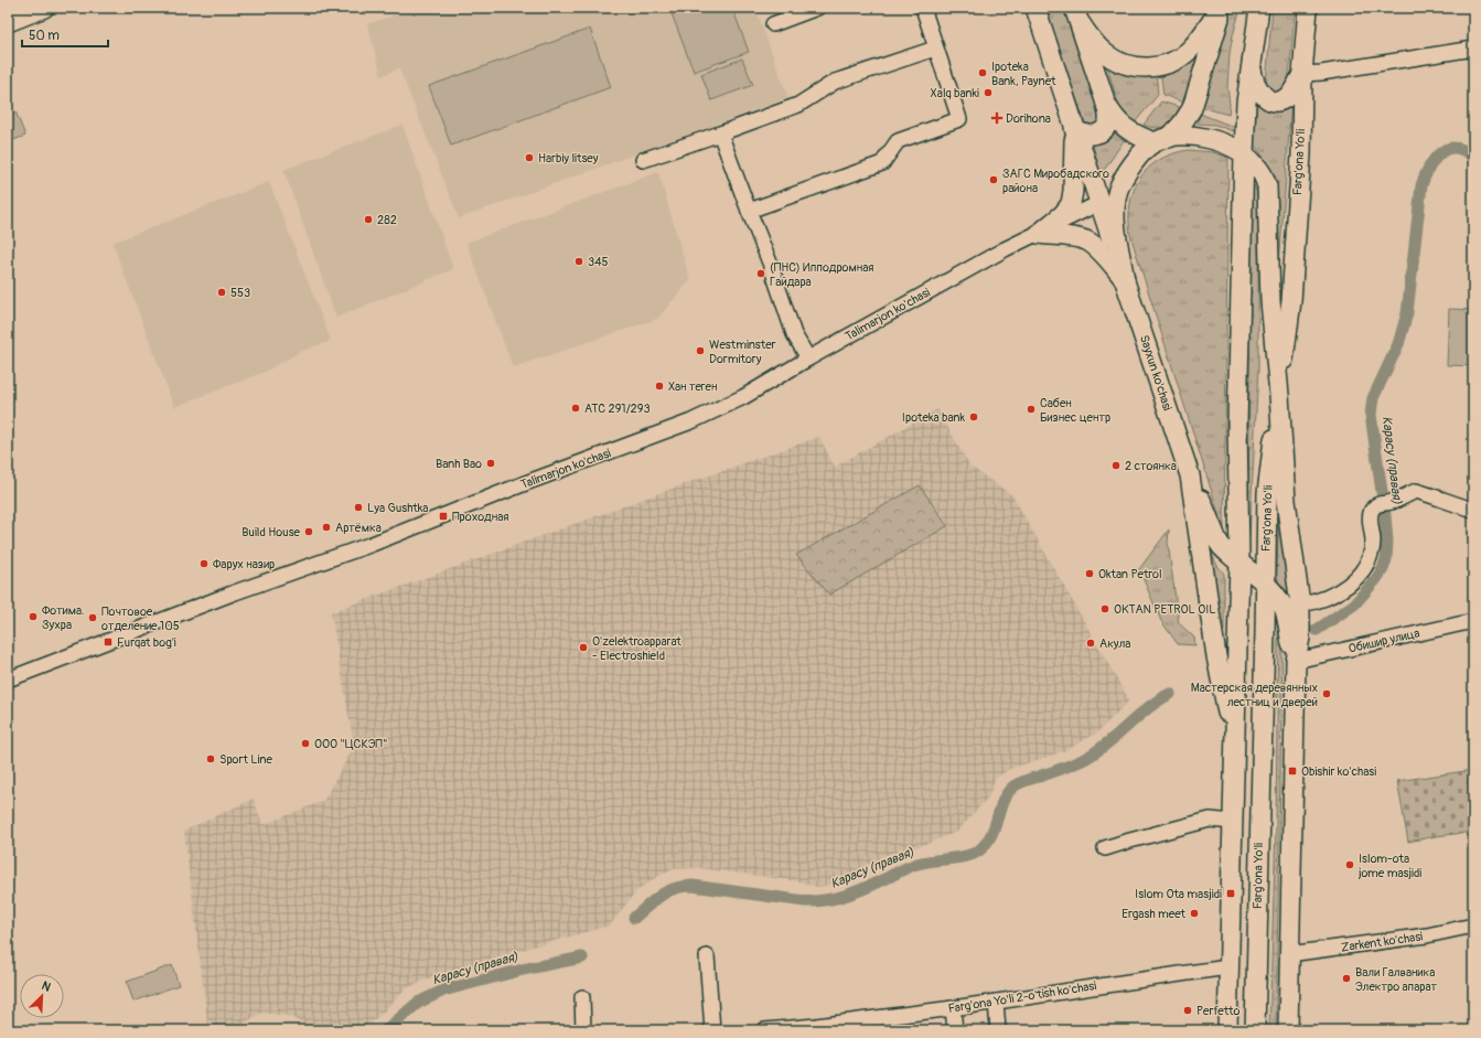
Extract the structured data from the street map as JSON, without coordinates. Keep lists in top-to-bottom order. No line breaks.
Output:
{"streets":{"main road":["Farg'ona Yo'li","Sayxun ko'chasi"],"street":["Talimarjon ko'chasi","Обишир улица","Zarkent ko'chasi","Farg'ona Yo'li 2-o'tish ko'chasi"]},"crossings":[["Talimarjon ko'chasi","Sayxun ko'chasi"]],"water":["Карасу (правая)"],"places":{"other":["Ipoteka Bank, Paynet","Xalq banki","Harbiy litsey","ЗАГС Миробадского района","282","345","(ПНС) Ипподромная Гайдара","553","Westminster Dormitory","Хан теген","ATC 291/293","Сабен Бизнес центр","Ipoteka bank","Banh Bao","2 стоянка","Lya Gushtka","Артёмка","Build House","Фарух назир","Oktan Petrol","OKTAN PETROL OIL","Фотима. Зухра","Почтовое отделение 105","Акула","O'zelektroapparat - Electroshield","Мастерская деревянных лестниц и дверей","ООО \"ЦСКЭП\"","Sport Line","Islom-ota jome masjidi","Ergash meet","Вали Галваника Электро апарат","Perfetto"],"health":["Dorihona"],"transit":["Проходная","Furqat bog'i","Obishir ko'chasi","Islom Ota masjidi"]},"scale_bar":"50 m","north":"top right"}
